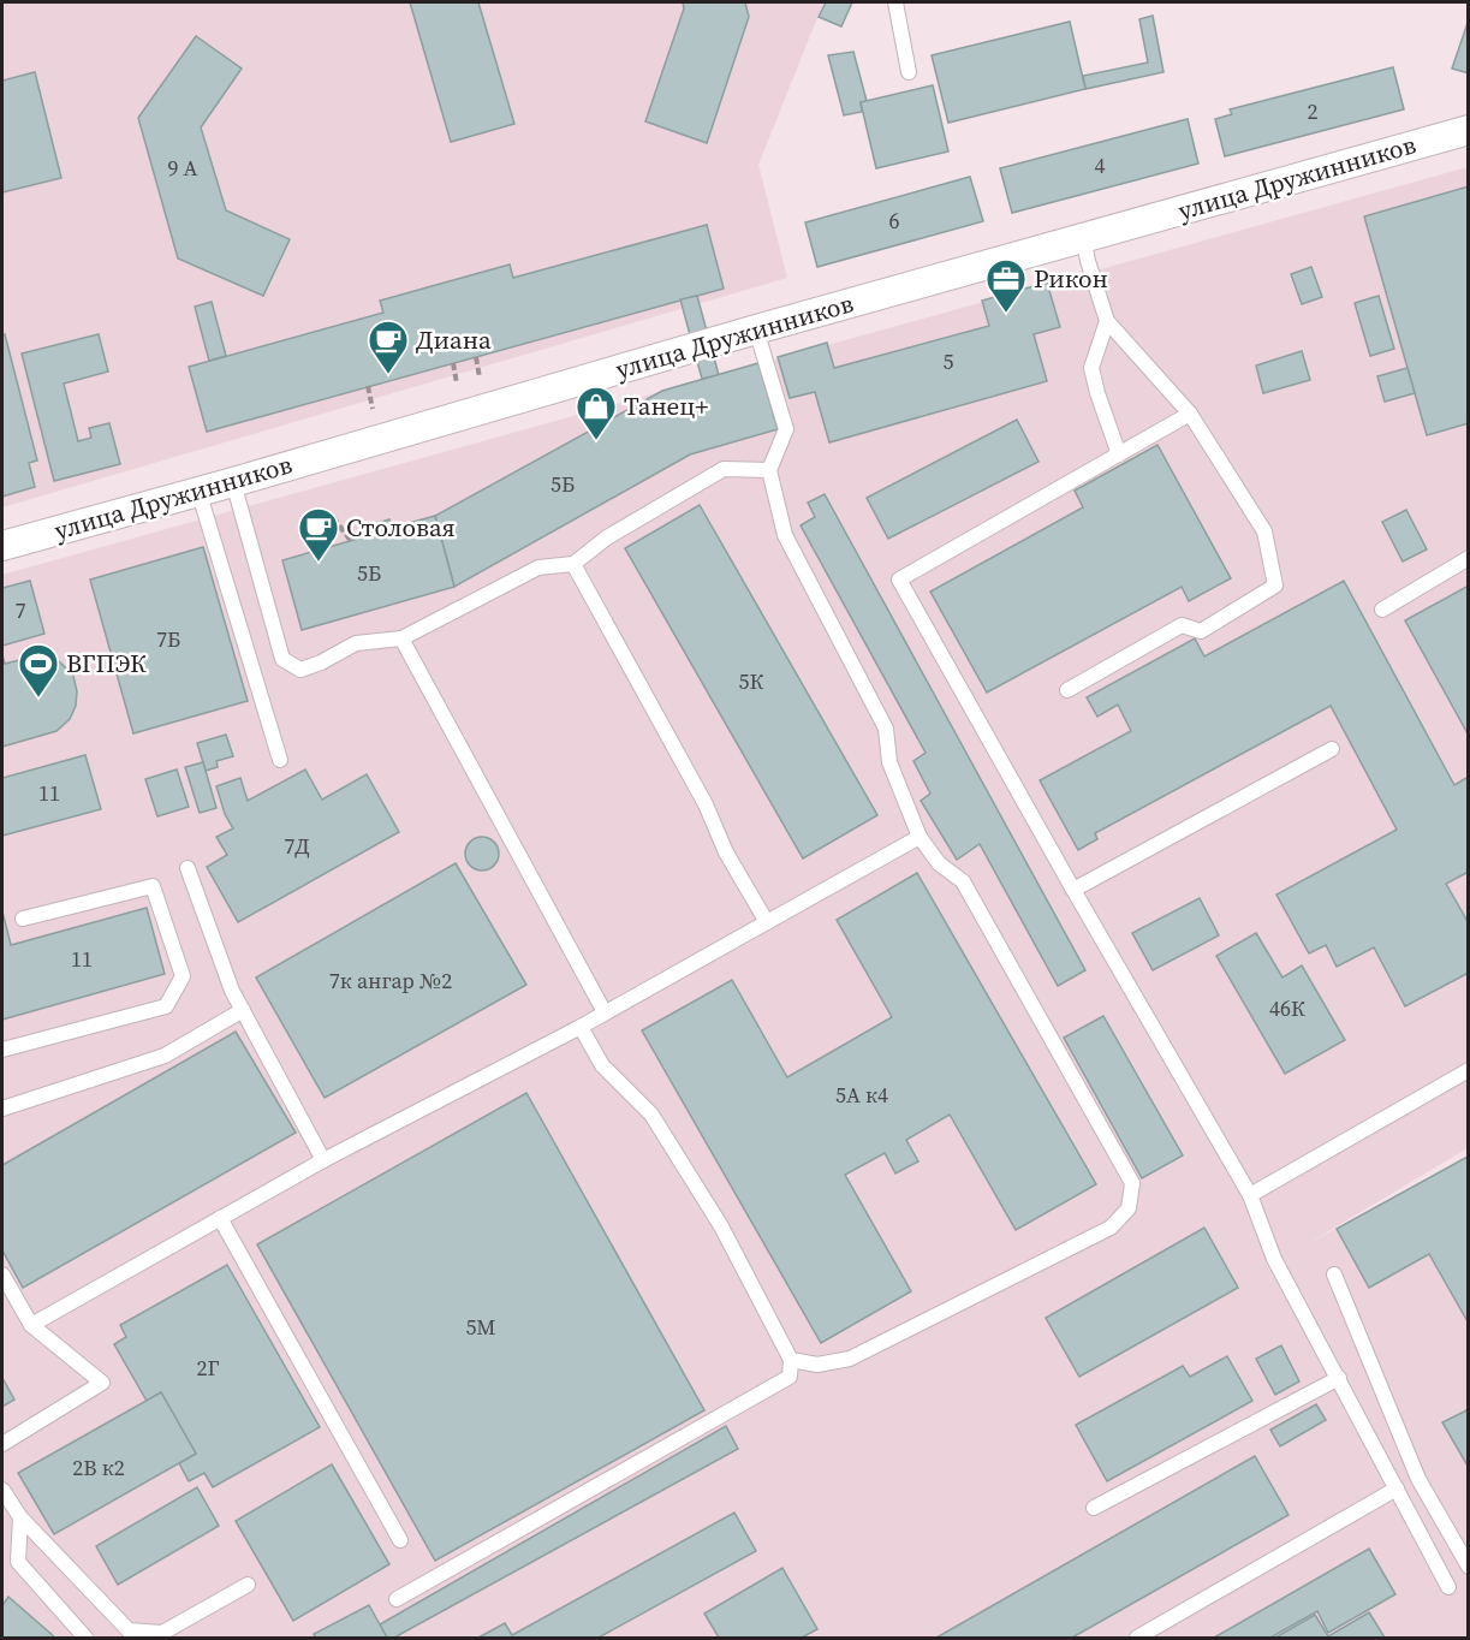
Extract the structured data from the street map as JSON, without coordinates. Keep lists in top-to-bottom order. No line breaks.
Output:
{"streets":{"street":["улица Дружинников"]},"places":{"office":["Рикон"],"cafe":["Диана","Столовая"],"shop":["Танец+"],"sports":["ВГПЭК"]},"house_numbers":["2","4","9 А","6","5","5Б","5Б","7","7Б","5К","11","7Д","11","7к ангар №2","46К","5А к4","5М","2Г","2В к2"]}
